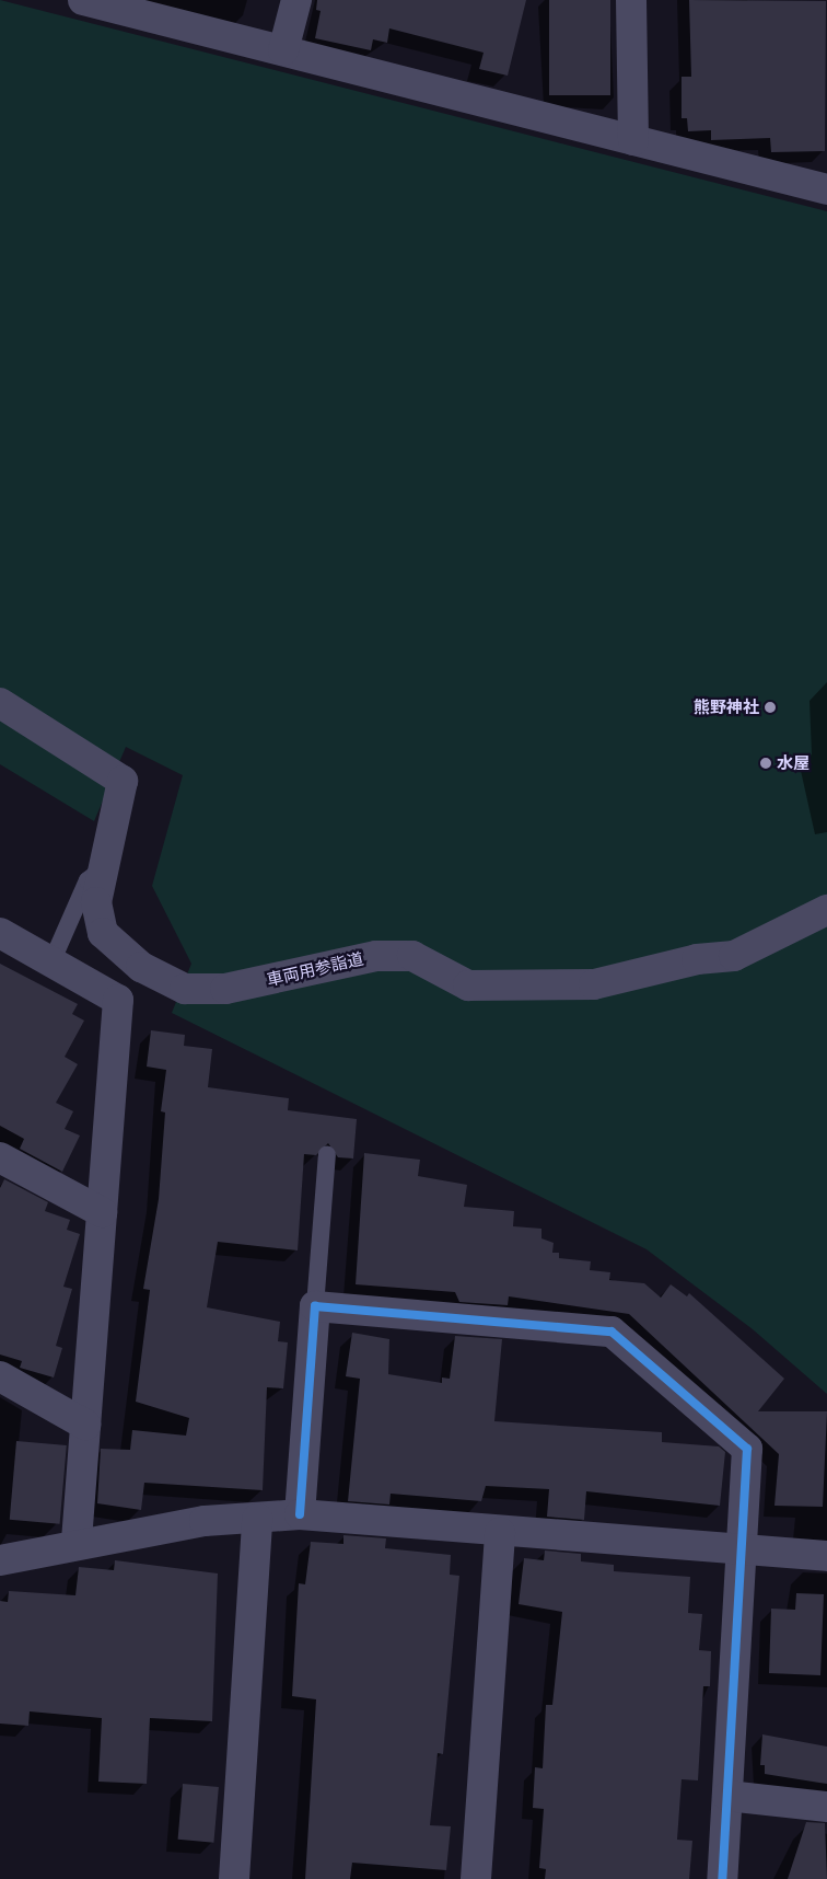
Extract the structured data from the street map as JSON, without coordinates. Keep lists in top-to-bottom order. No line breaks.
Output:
{"streets":{"street":["車両用参詣道"]},"places":["熊野神社","水屋"]}
